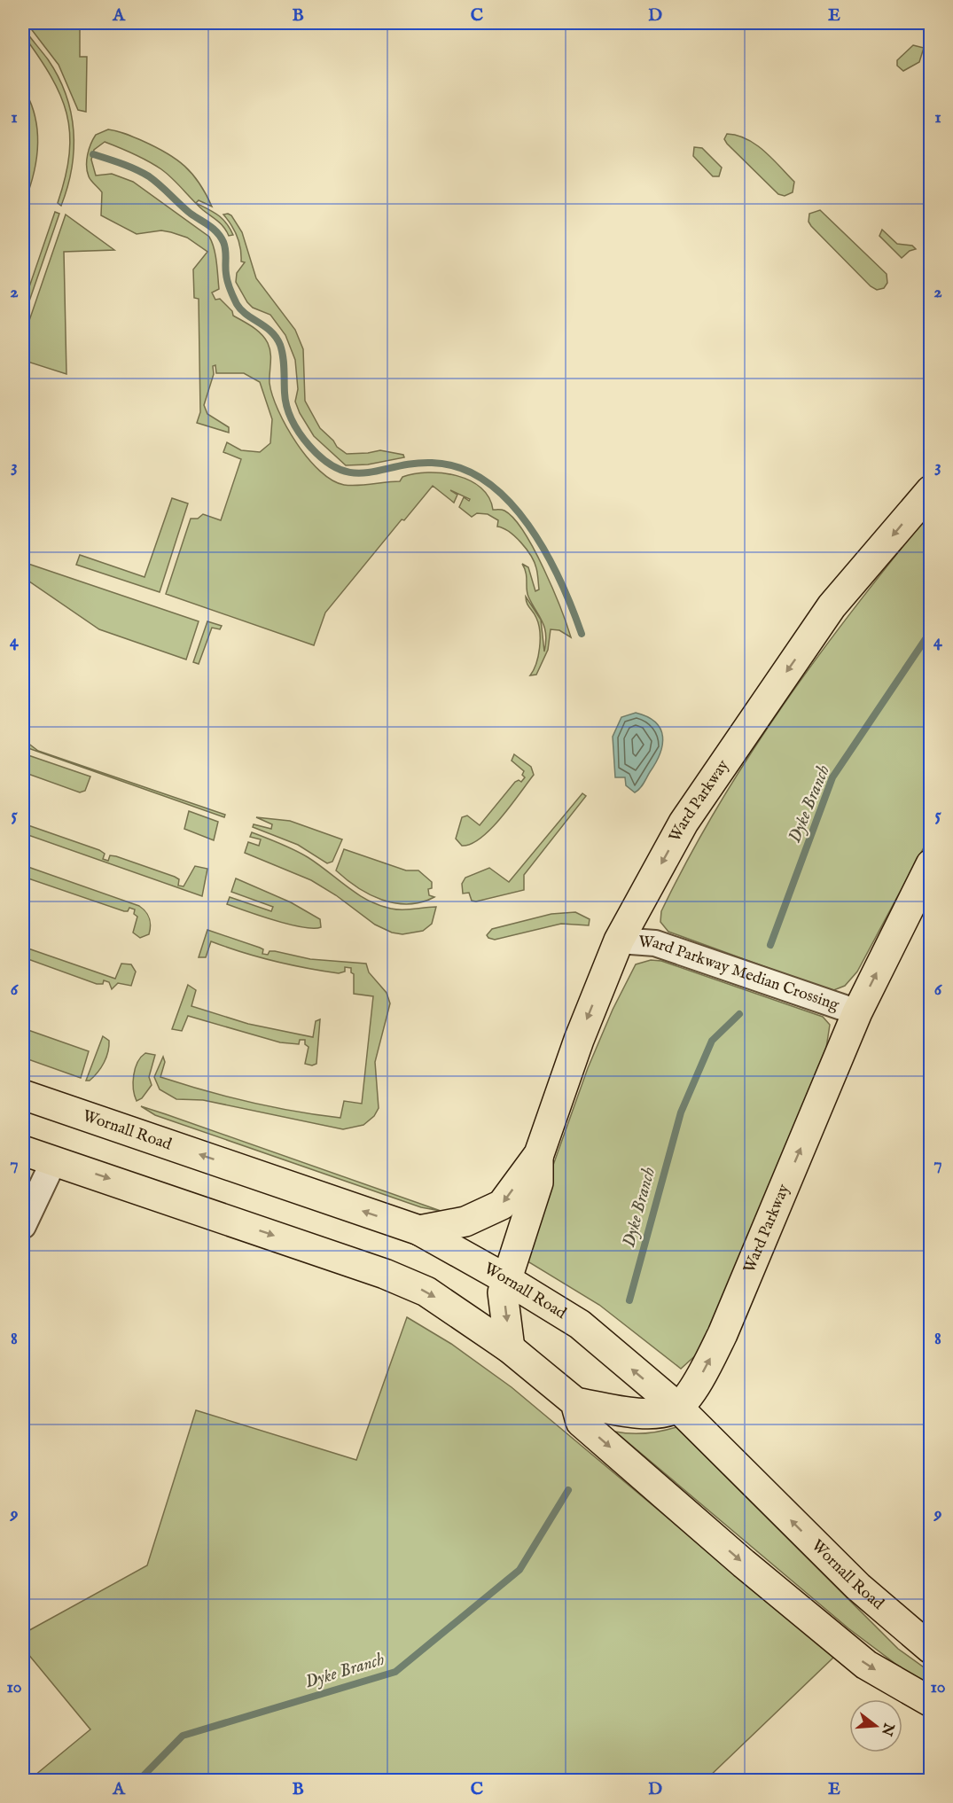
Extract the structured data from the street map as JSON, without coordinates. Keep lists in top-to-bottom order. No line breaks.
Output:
{"streets":{"main road":["Ward Parkway","Wornall Road"],"street":["Ward Parkway Median Crossing"]},"crossings":[["Ward Parkway","Ward Parkway Median Crossing"],["Ward Parkway","Wornall Road"]],"water":["Dyke Branch"],"north":"right","grid":{"columns":["A","B","C","D","E"],"rows":["1","2","3","4","5","6","7","8","9","10"]}}
